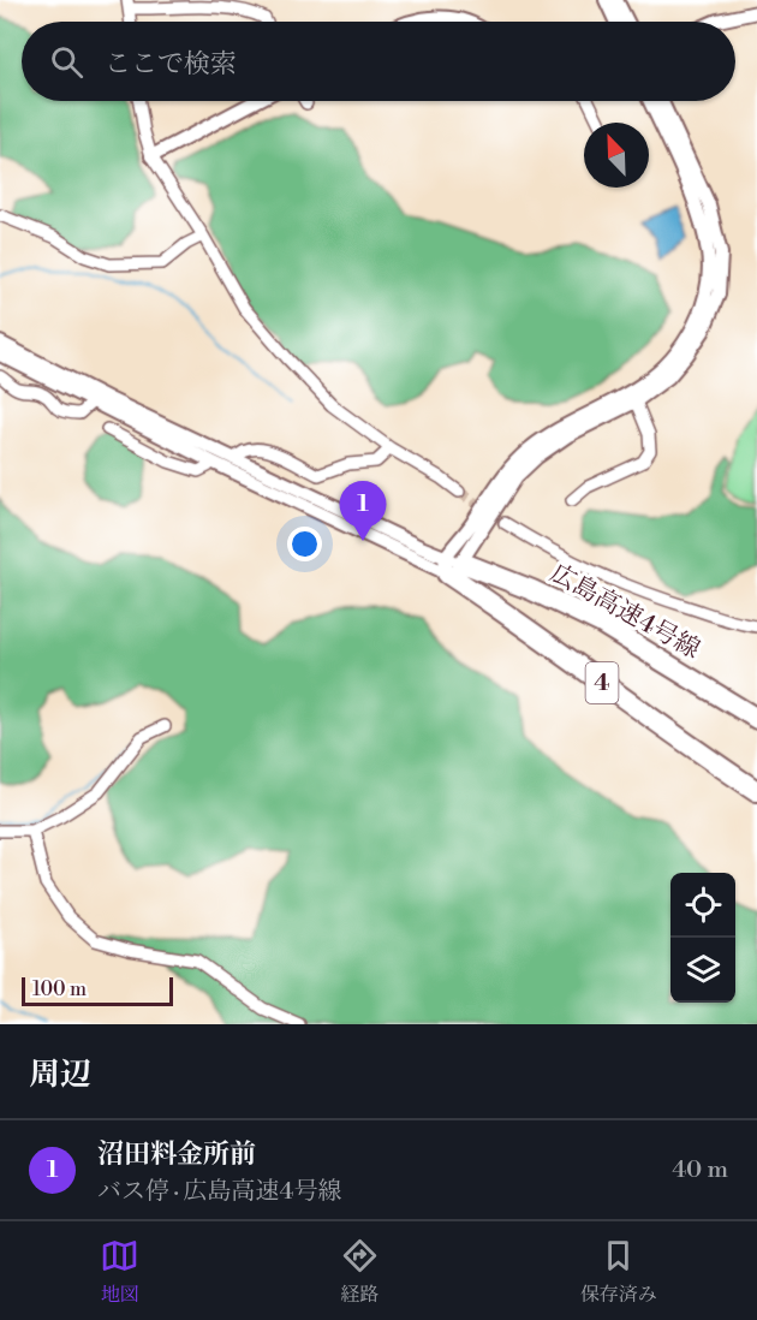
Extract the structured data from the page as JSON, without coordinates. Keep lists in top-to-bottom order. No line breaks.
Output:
{"streets":{"highway":["広島高速4号線","4"]},"crossings":[["広島高速4号線","4"]],"scale_bar":"100 m","north":"top left","page":{"search":"ここで検索","pins":"1","scale":"100 m","heading":"周辺","list":[{"mark":"1","name":"沼田料金所前","note":"バス停 · 広島高速4号線","value":"40 m"}],"nav":["地図","経路","保存済み"]}}
